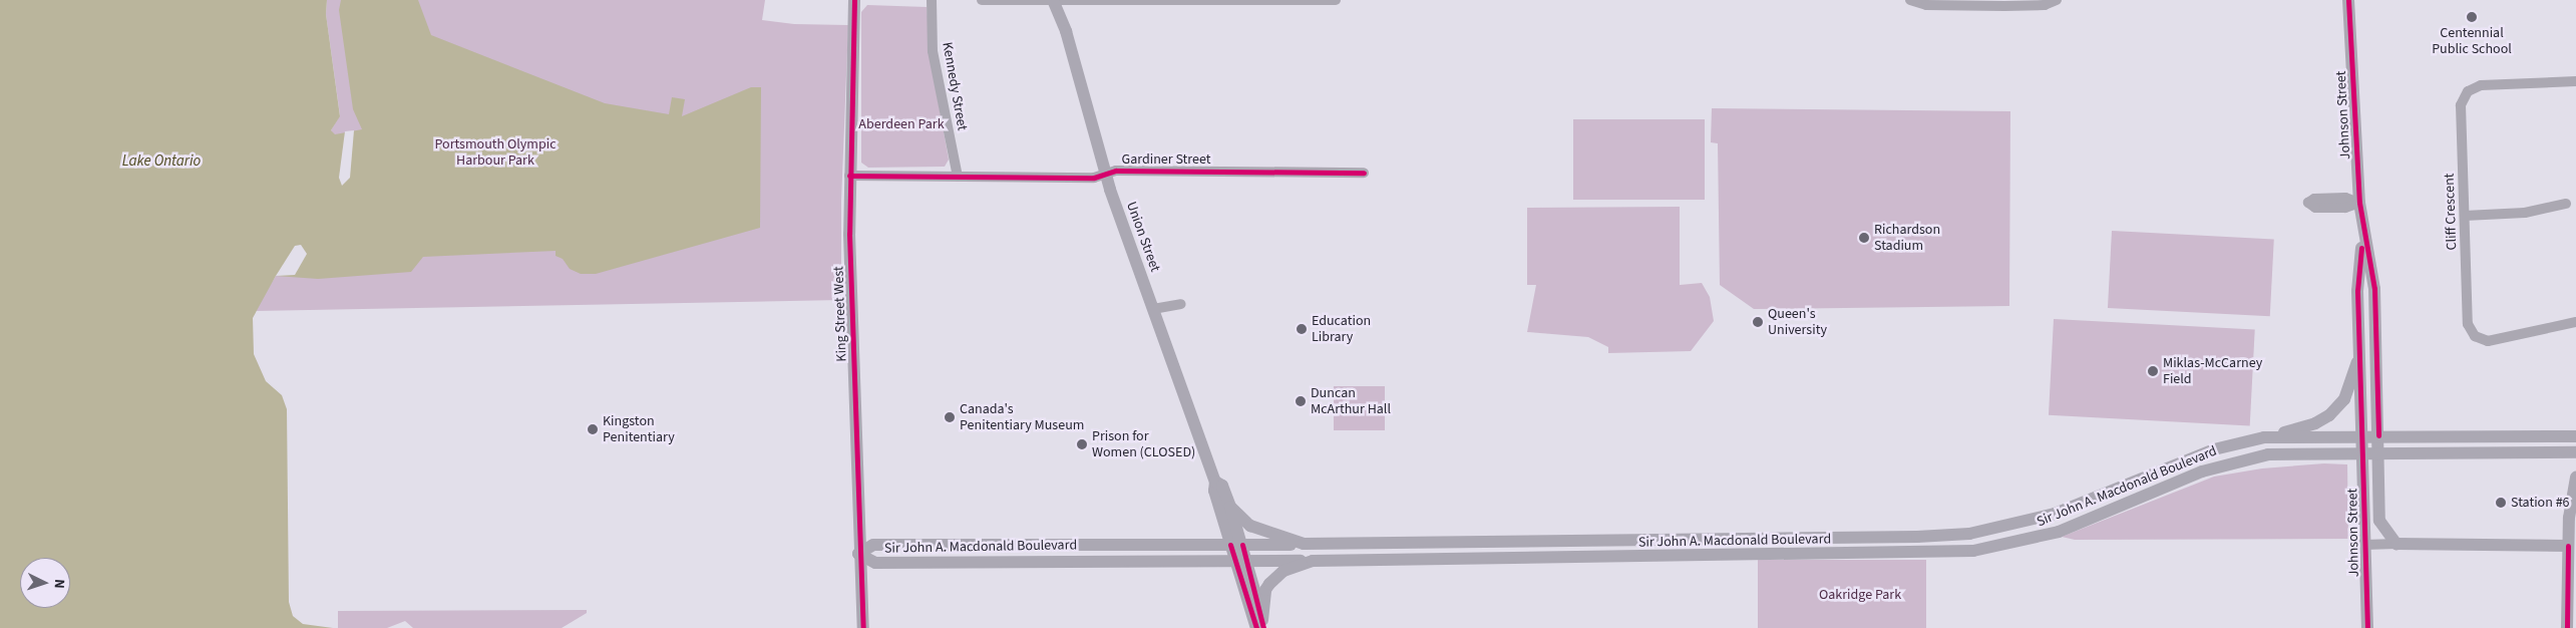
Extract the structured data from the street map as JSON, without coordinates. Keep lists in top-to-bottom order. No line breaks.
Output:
{"streets":{"main road":["Johnson Street","Union Street","King Street West","Sir John A. Macdonald Boulevard"],"street":["Kennedy Street","Gardiner Street","Cliff Crescent"]},"crossings":[["Kennedy Street","Gardiner Street"],["Johnson Street","Sir John A. Macdonald Boulevard"],["Gardiner Street","Union Street"],["Gardiner Street","King Street West"],["Union Street","Sir John A. Macdonald Boulevard"],["King Street West","Sir John A. Macdonald Boulevard"]],"water":["Lake Ontario"],"parks":["Aberdeen Park","Portsmouth Olympic Harbour Park","Oakridge Park"],"places":["Centennial Public School","Richardson Stadium","Queen's University","Education Library","Miklas-McCarney Field","Duncan McArthur Hall","Canada's Penitentiary Museum","Kingston Penitentiary","Prison for Women (CLOSED)","Station #6"],"north":"right"}
